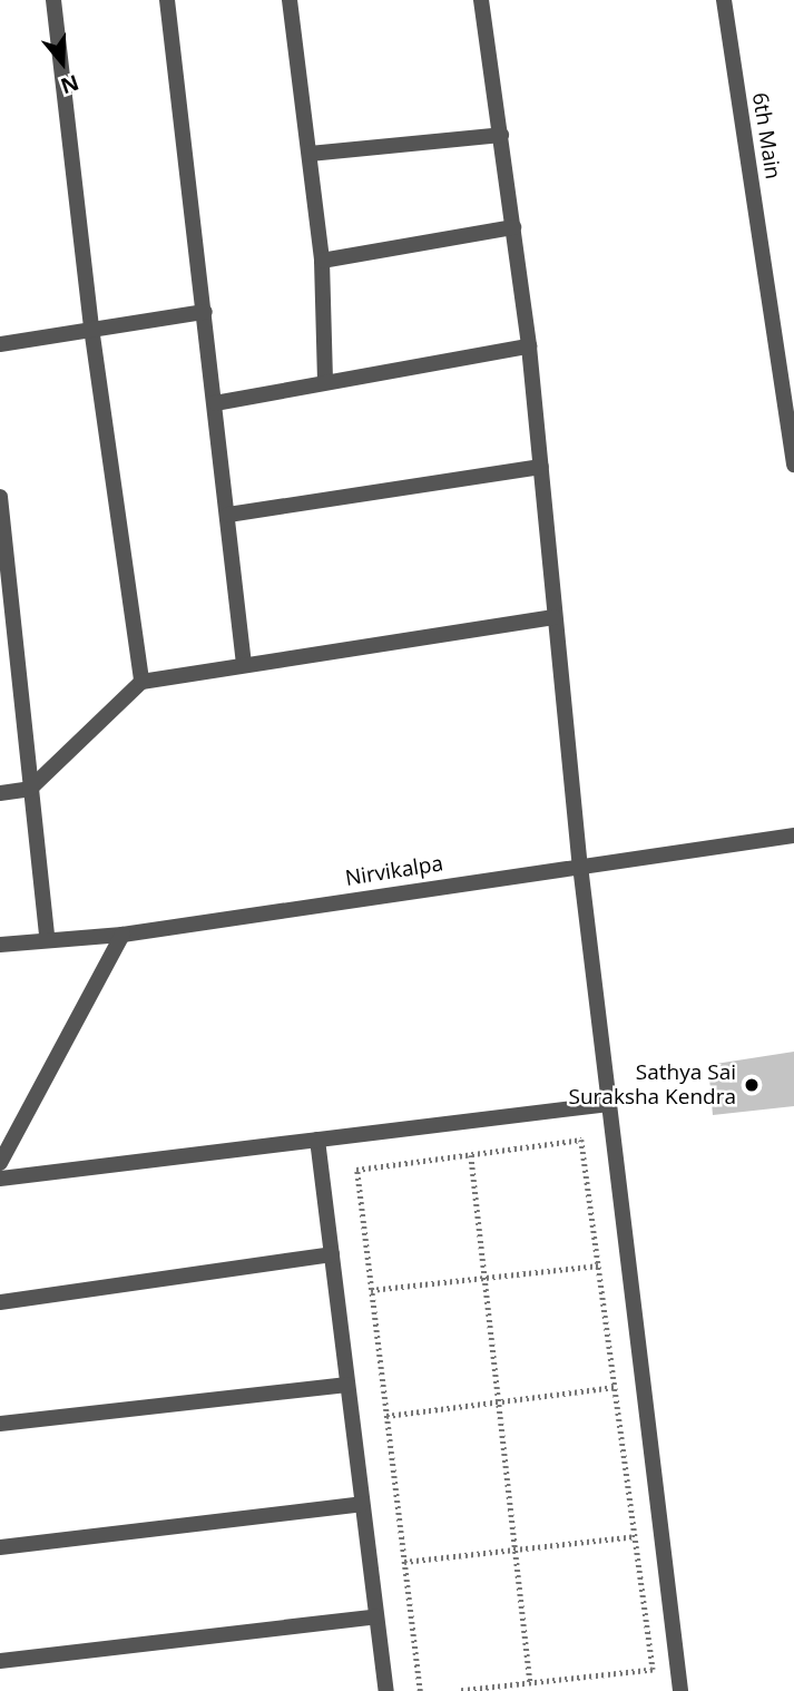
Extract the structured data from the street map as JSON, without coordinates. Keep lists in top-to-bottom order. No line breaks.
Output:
{"streets":{"street":["6th Main","Nirvikalpa"]},"places":["Sathya Sai Suraksha Kendra"],"north":"bottom"}
